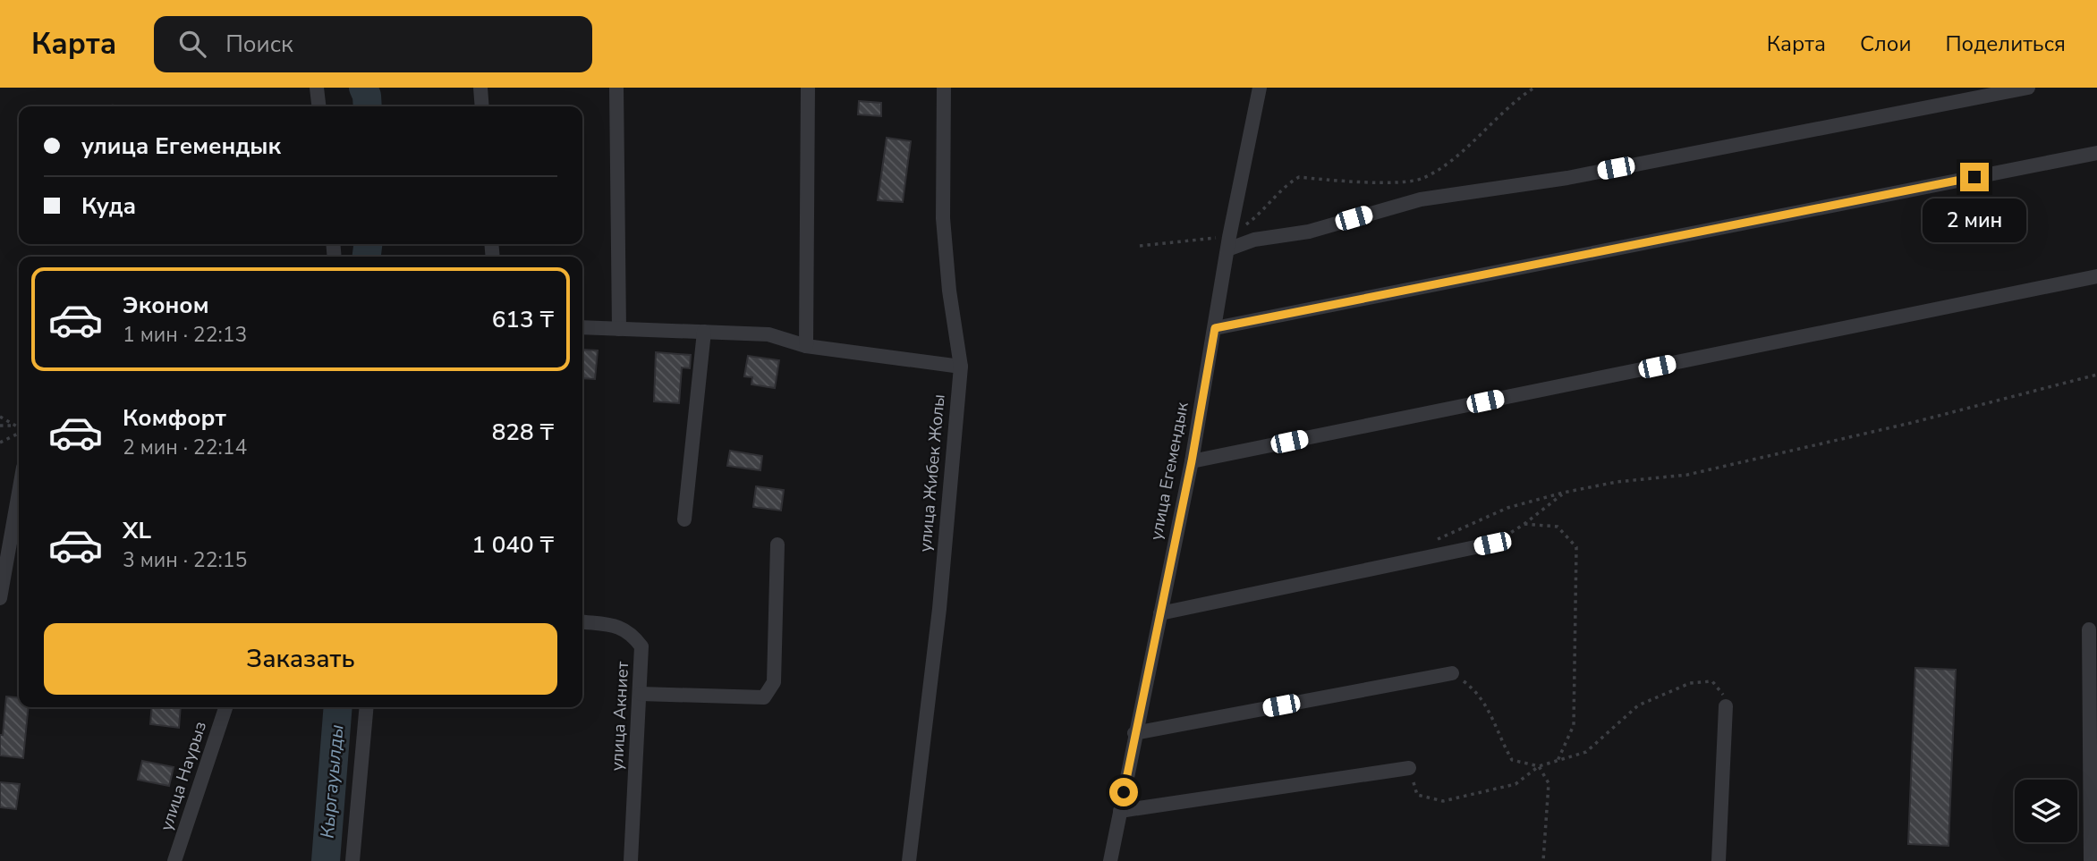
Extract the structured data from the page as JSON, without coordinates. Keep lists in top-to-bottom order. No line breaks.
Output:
{"streets":{"street":["улица Егемендык","улица Жибек Жолы","улица Акниет","улица Наурыз"]},"water":["Кыргауылды"],"page":{"header":"Карта","search":"Поиск","nav":["Карта","Слои","Поделиться"],"banner":["улица Егемендык","Куда"],"bubble":"2 мин","list":[{"name":"Эконом","note":"1 мин · 22:13","value":"613 ₸"},{"name":"Комфорт","note":"2 мин · 22:14","value":"828 ₸"},{"name":"XL","note":"3 мин · 22:15","value":"1 040 ₸"}],"buttons":"Заказать"}}
